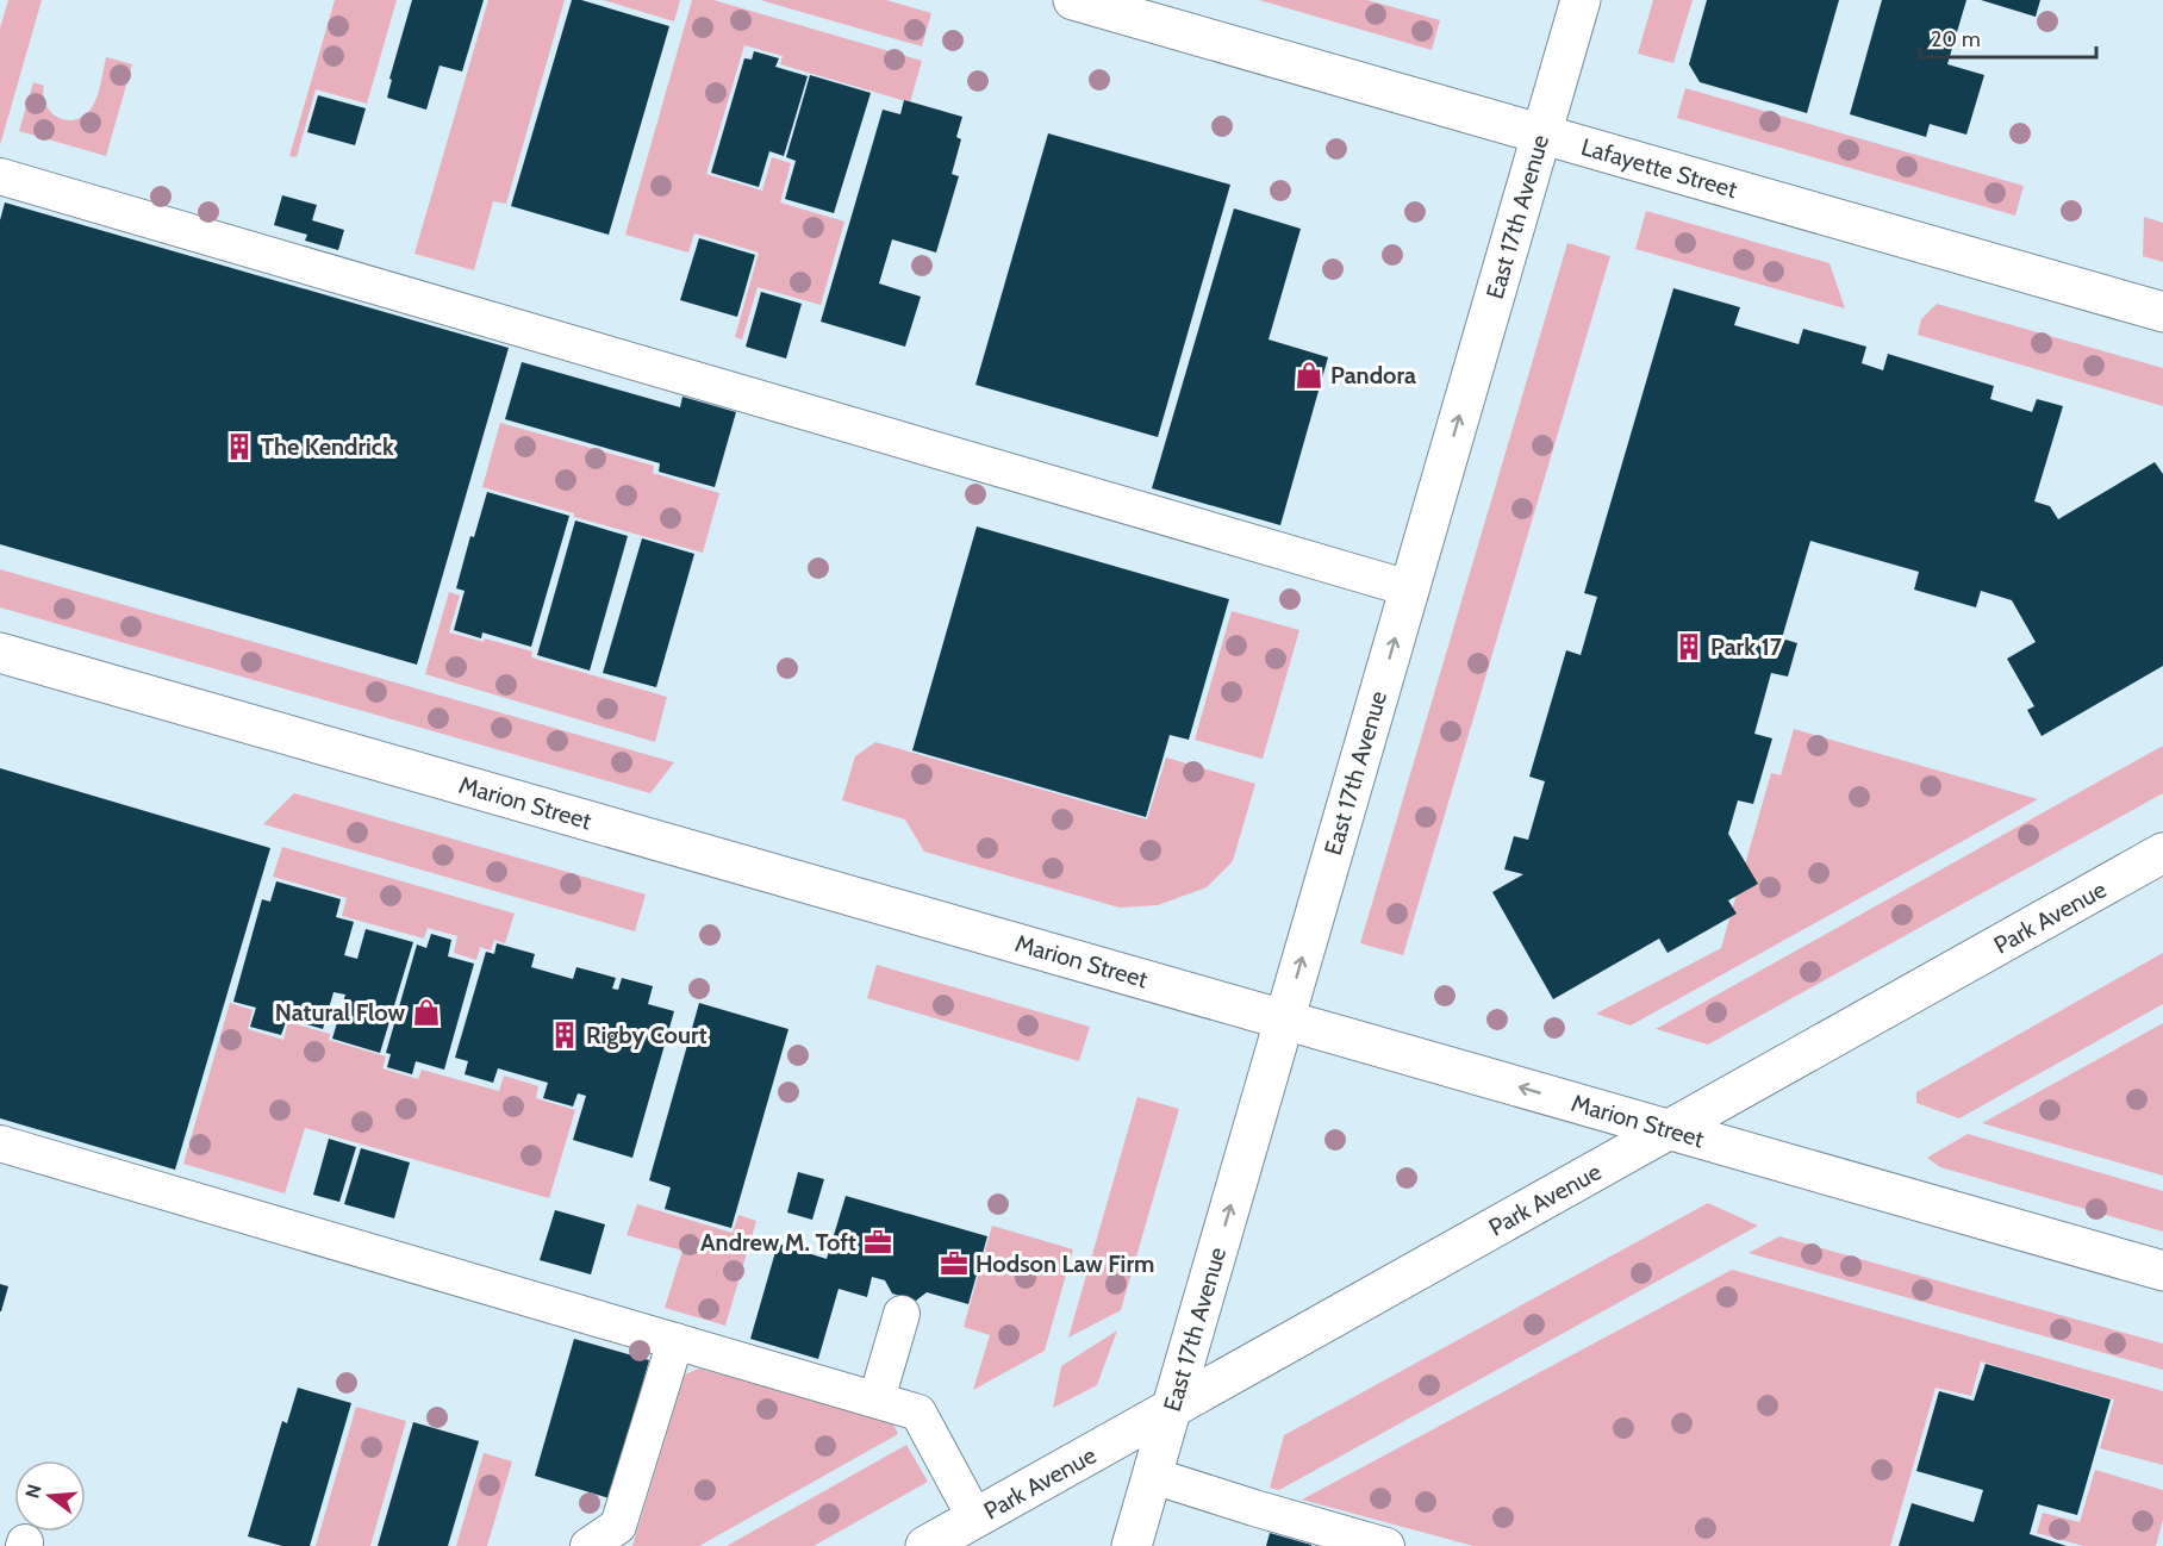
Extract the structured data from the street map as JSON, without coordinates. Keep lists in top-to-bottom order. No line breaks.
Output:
{"streets":{"street":["Lafayette Street","East 17th Avenue","Marion Street","Park Avenue"]},"crossings":[["Lafayette Street","East 17th Avenue"],["East 17th Avenue","Marion Street"],["East 17th Avenue","Park Avenue"],["Marion Street","Park Avenue"]],"one_way":["East 17th Avenue"],"places":{"shop":["Pandora","Natural Flow"],"building":["The Kendrick","Park 17","Rigby Court"],"office":["Andrew M. Toft","Hodson Law Firm"]},"scale_bar":"20 m","north":"left"}
